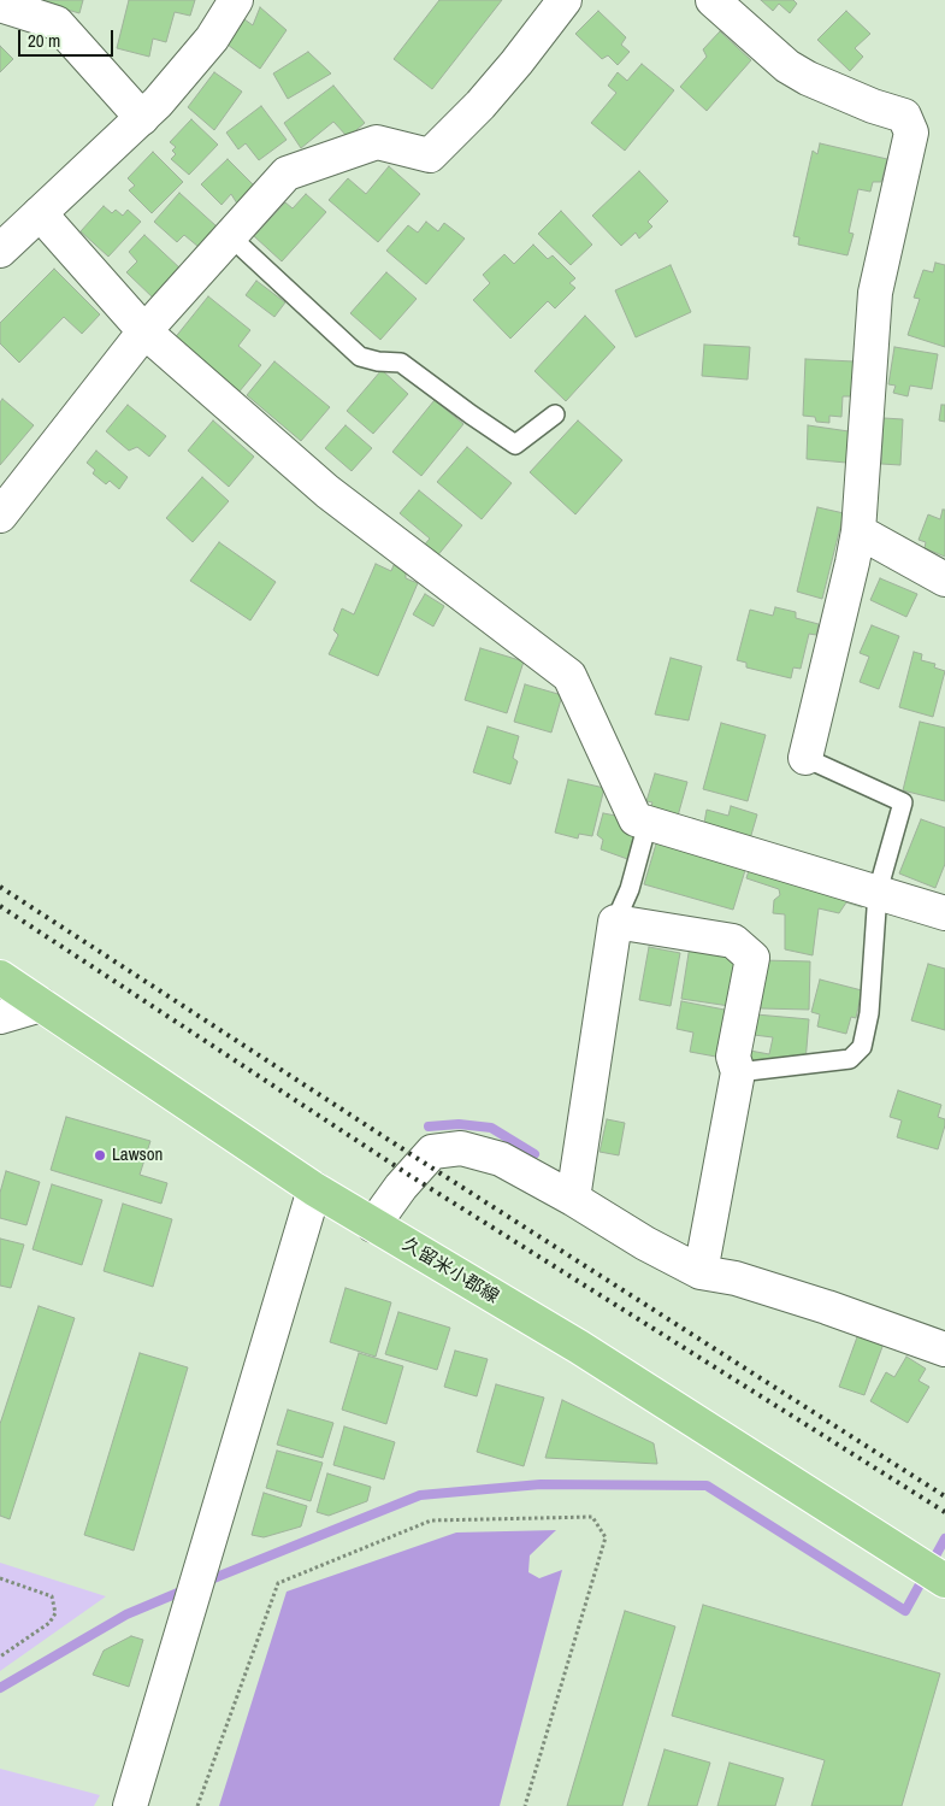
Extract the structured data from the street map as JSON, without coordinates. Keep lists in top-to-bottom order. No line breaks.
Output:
{"streets":{"main road":["久留米小郡線"]},"places":["Lawson"],"scale_bar":"20 m"}
